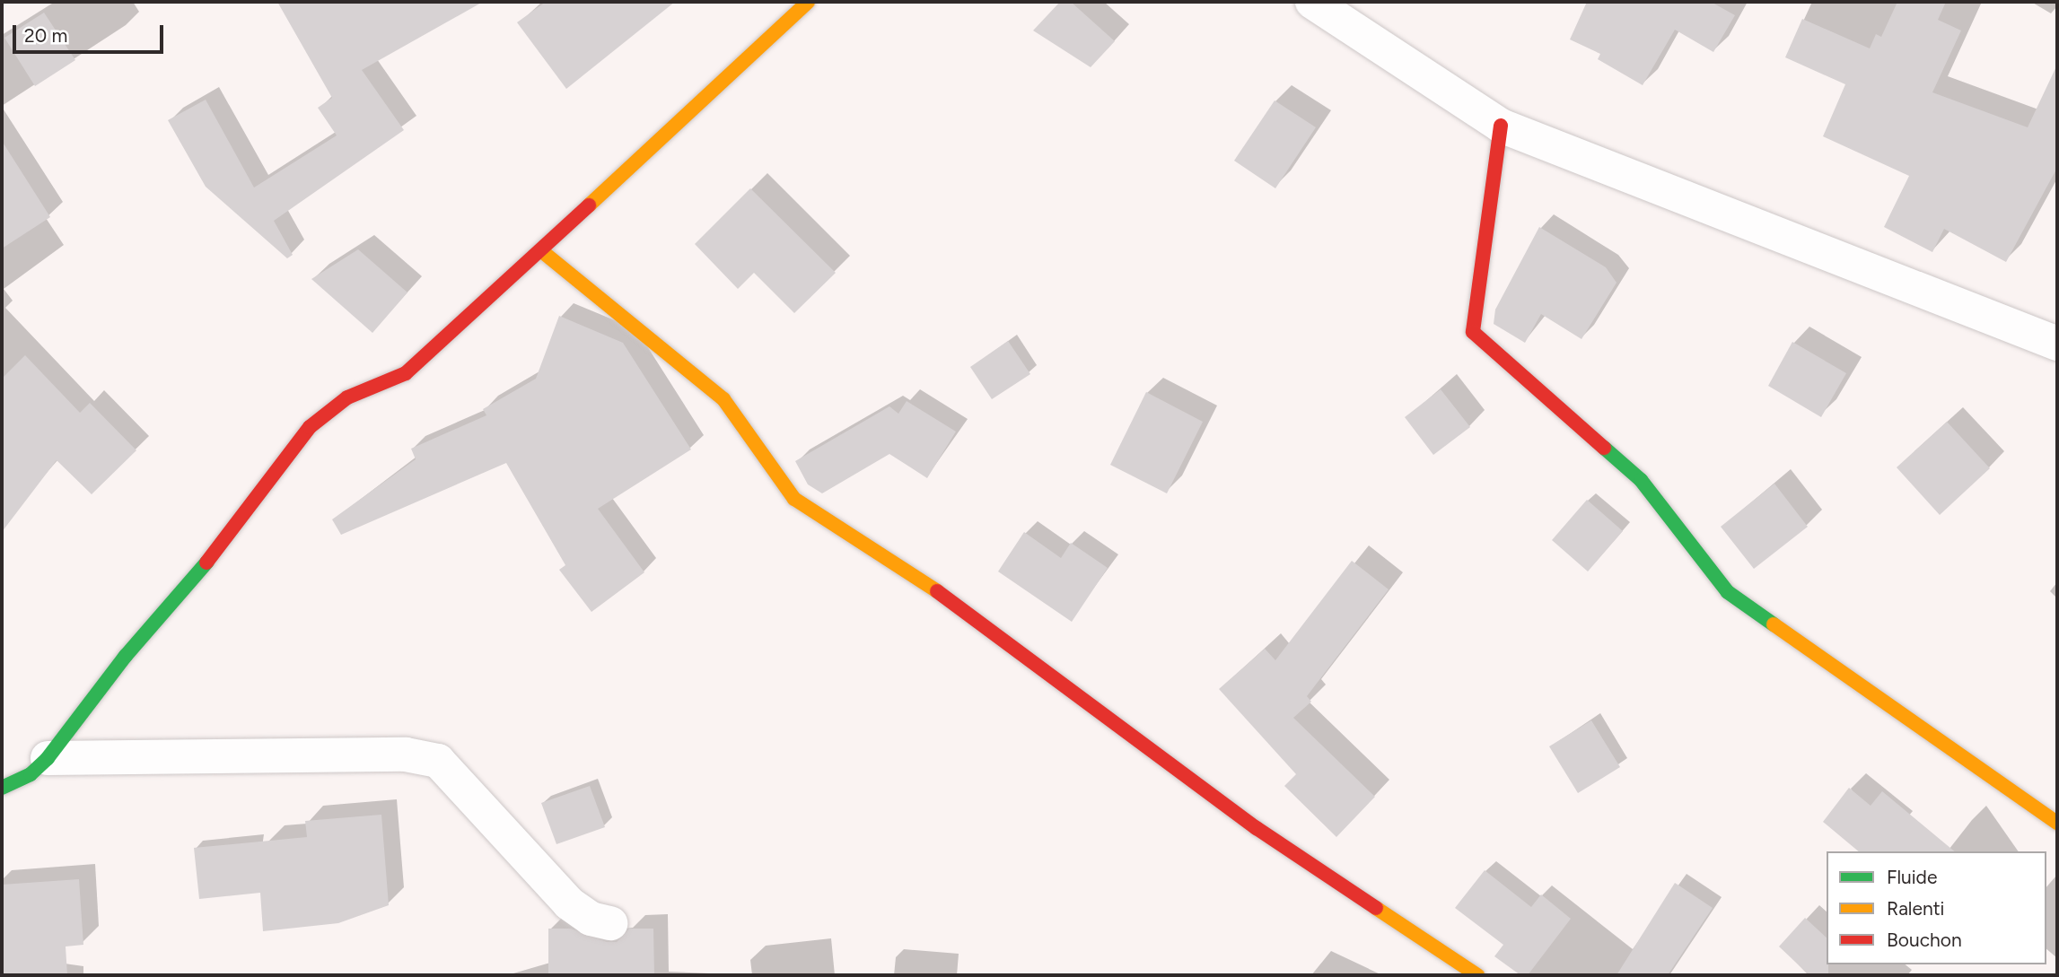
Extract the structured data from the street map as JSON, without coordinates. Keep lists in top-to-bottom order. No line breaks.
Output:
{"legend":["Fluide","Ralenti","Bouchon"],"scale_bar":"20 m"}
